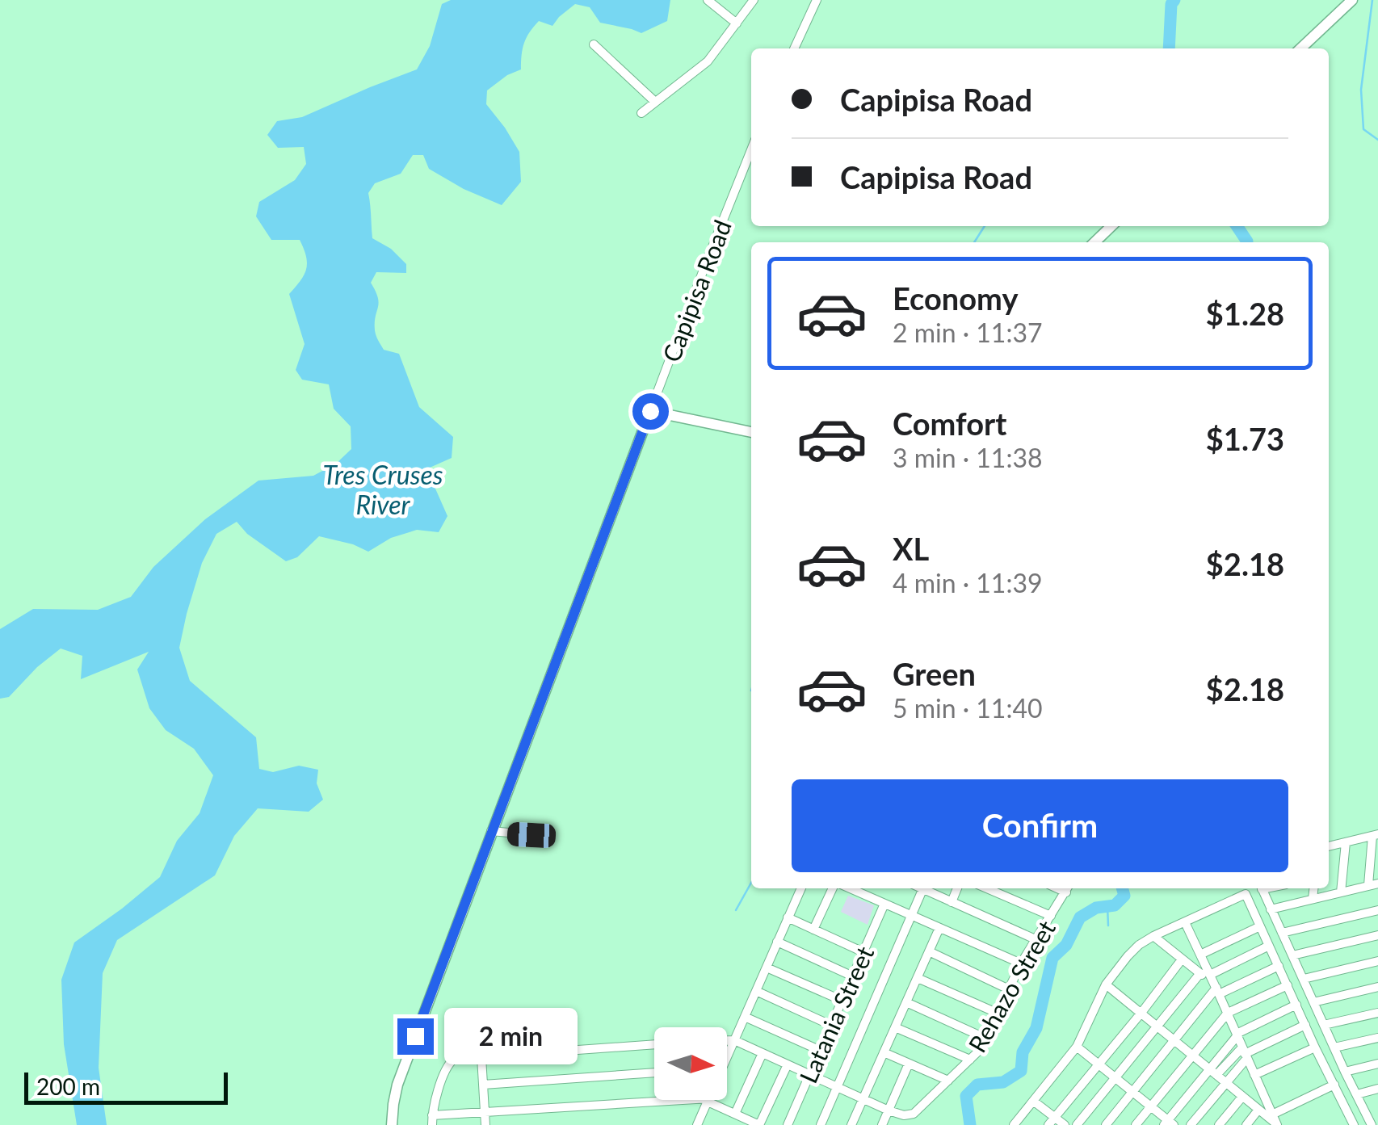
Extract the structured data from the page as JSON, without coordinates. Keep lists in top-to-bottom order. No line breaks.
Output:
{"streets":{"main road":["Capipisa Road"],"street":["Rehazo Street","Latania Street"]},"water":["Tres Cruses River"],"scale_bar":"200 m","north":"right","page":{"banner":["Capipisa Road","Capipisa Road"],"list":[{"name":"Economy","note":"2 min · 11:37","value":"$1.28"},{"name":"Comfort","note":"3 min · 11:38","value":"$1.73"},{"name":"XL","note":"4 min · 11:39","value":"$2.18"},{"name":"Green","note":"5 min · 11:40","value":"$2.18"}],"buttons":"Confirm","bubble":"2 min","scale":"200 m"}}
